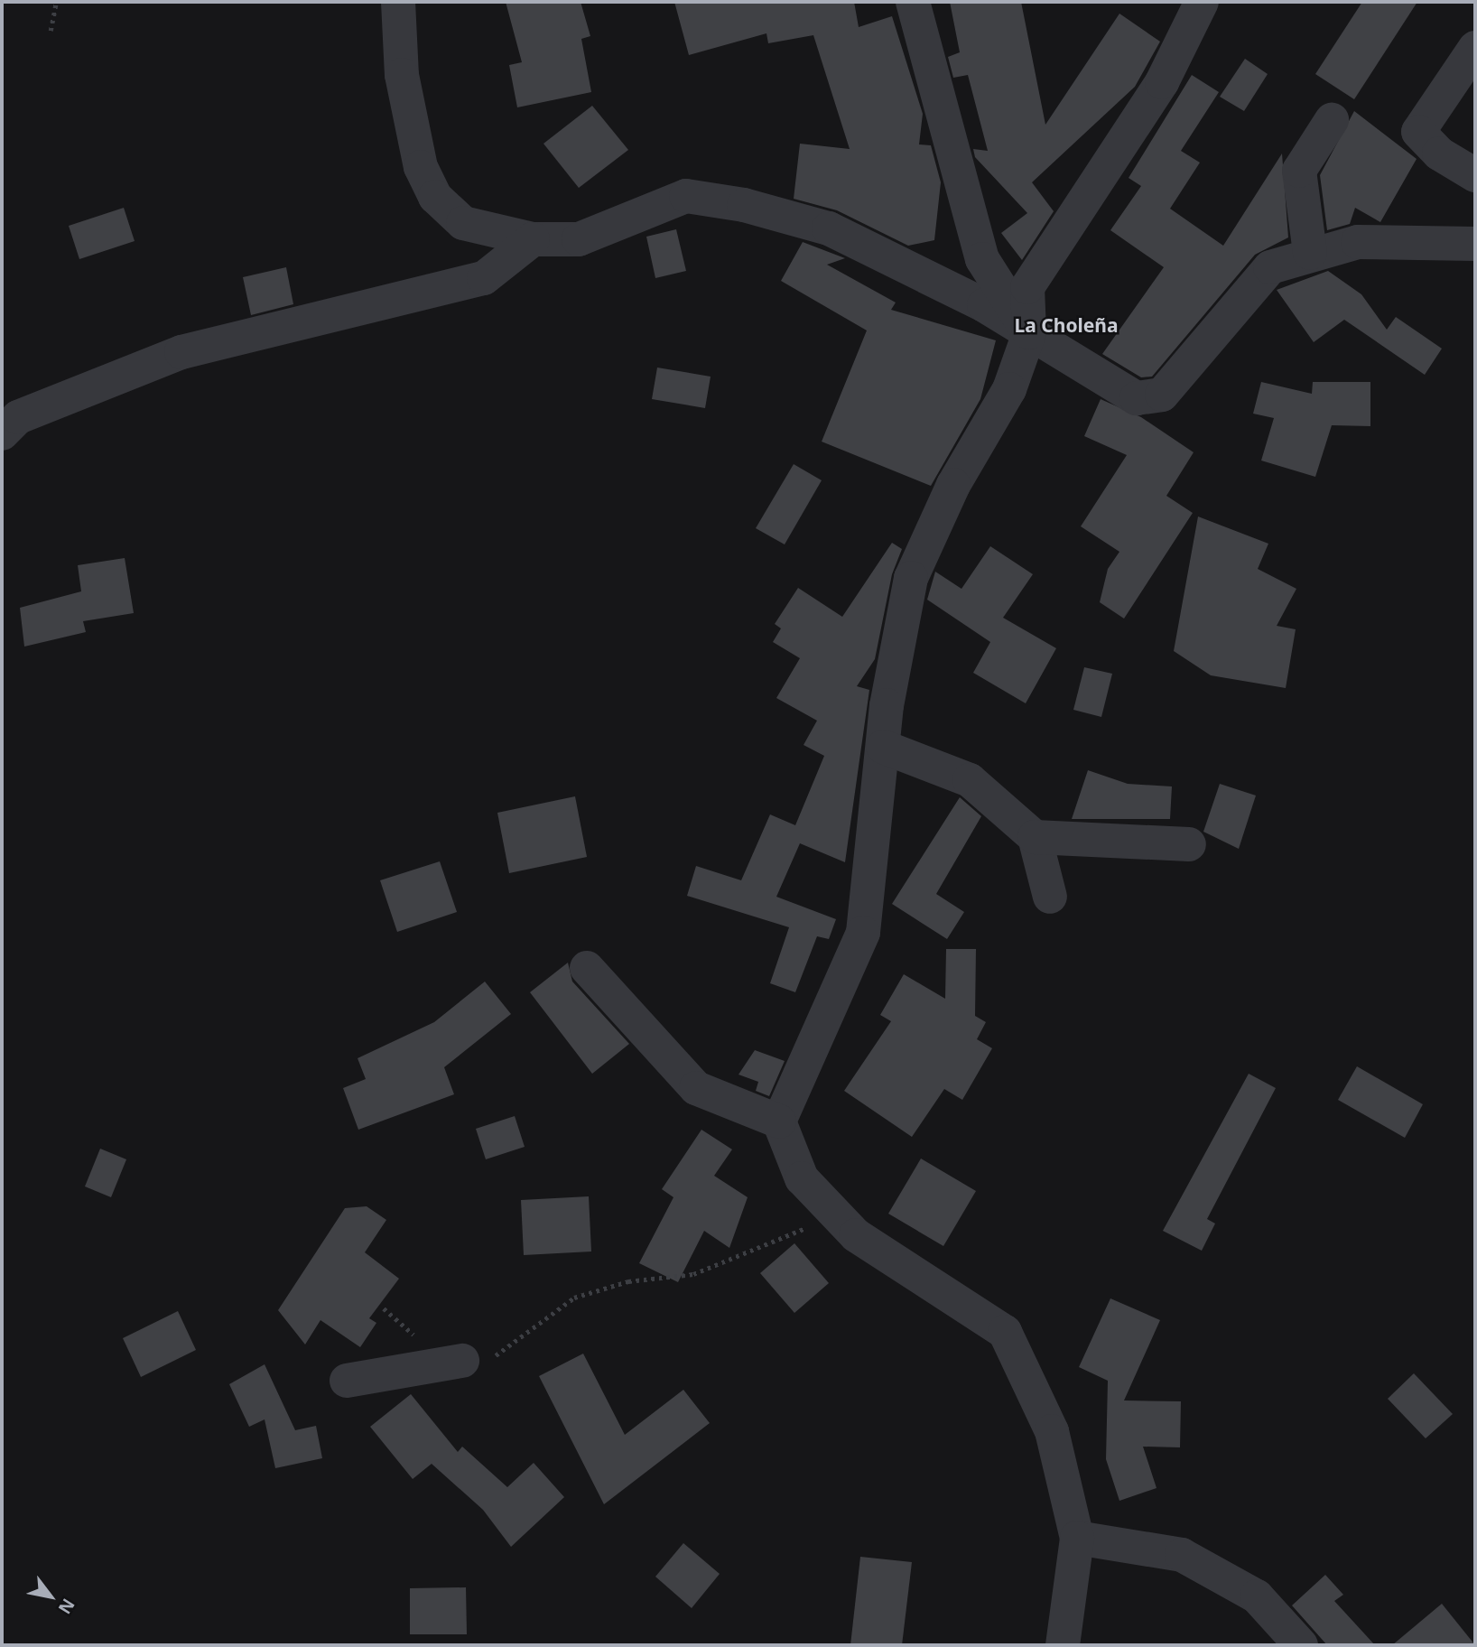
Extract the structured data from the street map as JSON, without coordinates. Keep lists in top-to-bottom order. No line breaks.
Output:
{"districts":["La Choleña"],"north":"bottom right"}
